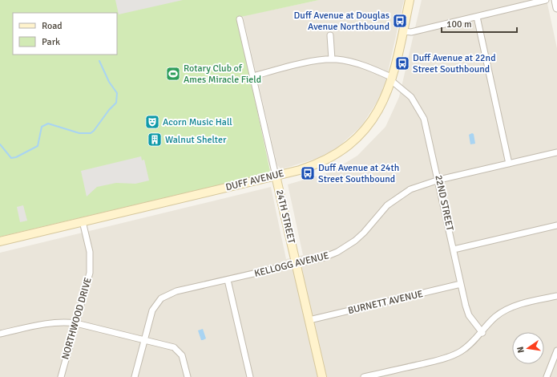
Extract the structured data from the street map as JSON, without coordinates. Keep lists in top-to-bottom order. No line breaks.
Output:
{"streets":{"main road":["DUFF AVENUE","24TH STREET"],"street":["22ND STREET","KELLOGG AVENUE","BURNETT AVENUE","NORTHWOOD DRIVE"]},"crossings":[["DUFF AVENUE","22ND STREET"],["DUFF AVENUE","24TH STREET"],["DUFF AVENUE","NORTHWOOD DRIVE"],["22ND STREET","24TH STREET"],["22ND STREET","KELLOGG AVENUE"],["22ND STREET","BURNETT AVENUE"],["24TH STREET","KELLOGG AVENUE"],["24TH STREET","BURNETT AVENUE"]],"places":{"bus stop":["Duff Avenue at Douglas Avenue Northbound","Duff Avenue at 22nd Street Southbound","Duff Avenue at 24th Street Southbound"],"sports":["Rotary Club of Ames Miracle Field"],"theatre":["Acorn Music Hall"],"building":["Walnut Shelter"]},"legend":["Road","Park"],"scale_bar":"100 m","north":"left"}
